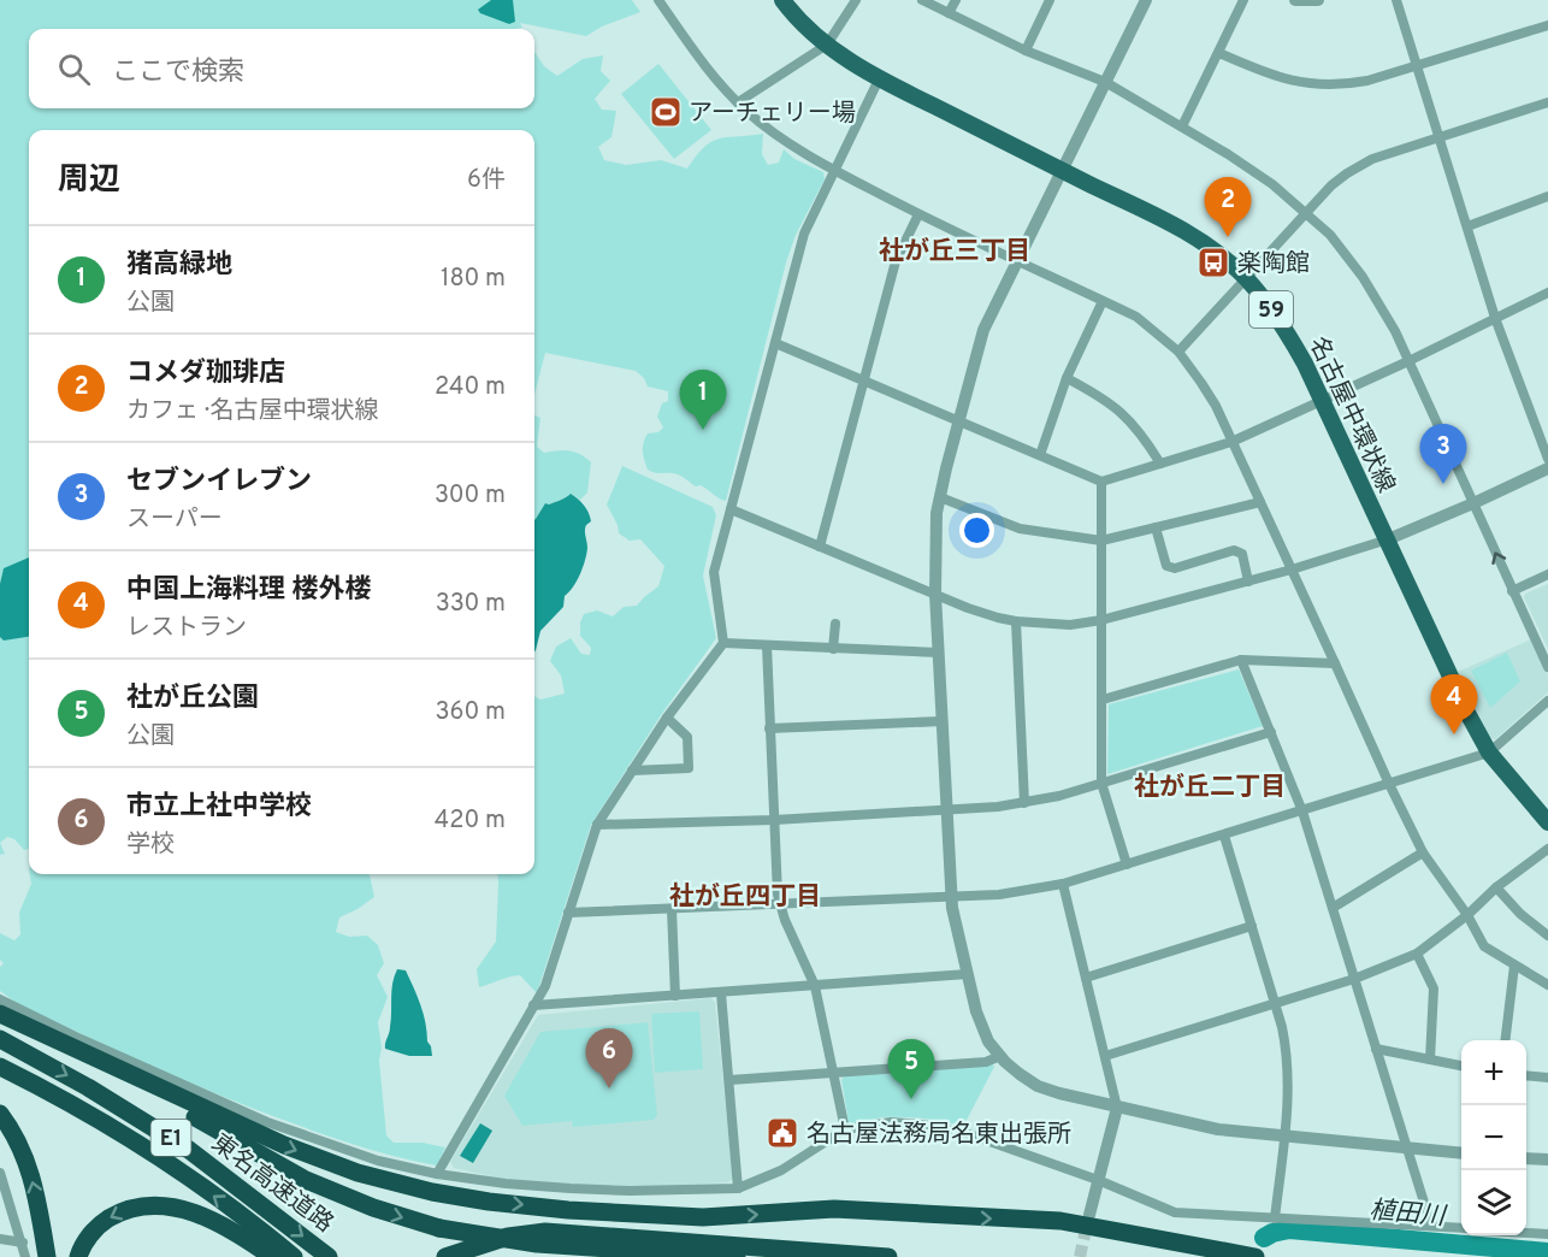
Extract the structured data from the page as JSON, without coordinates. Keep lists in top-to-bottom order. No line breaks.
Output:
{"streets":{"highway":["E1","東名高速道路"],"main road":["59","名古屋中環状線"]},"districts":["社が丘三丁目","社が丘二丁目","社が丘四丁目"],"water":["植田川"],"places":{"sports":["アーチェリー場"],"bus stop":["楽陶館"],"public building":["名古屋法務局名東出張所"]},"page":{"search":"ここで検索","heading":["周辺","6件"],"pins":["2","1","3","4","6","5"],"list":[{"mark":"1","name":"猪高緑地","note":"公園","value":"180 m"},{"mark":"2","name":"コメダ珈琲店","note":"カフェ · 名古屋中環状線","value":"240 m"},{"mark":"3","name":"セブンイレブン","note":"スーパー","value":"300 m"},{"mark":"4","name":"中国上海料理 楼外楼","note":"レストラン","value":"330 m"},{"mark":"5","name":"社が丘公園","note":"公園","value":"360 m"},{"mark":"6","name":"市立上社中学校","note":"学校","value":"420 m"}],"map_buttons":["+","−"]}}
